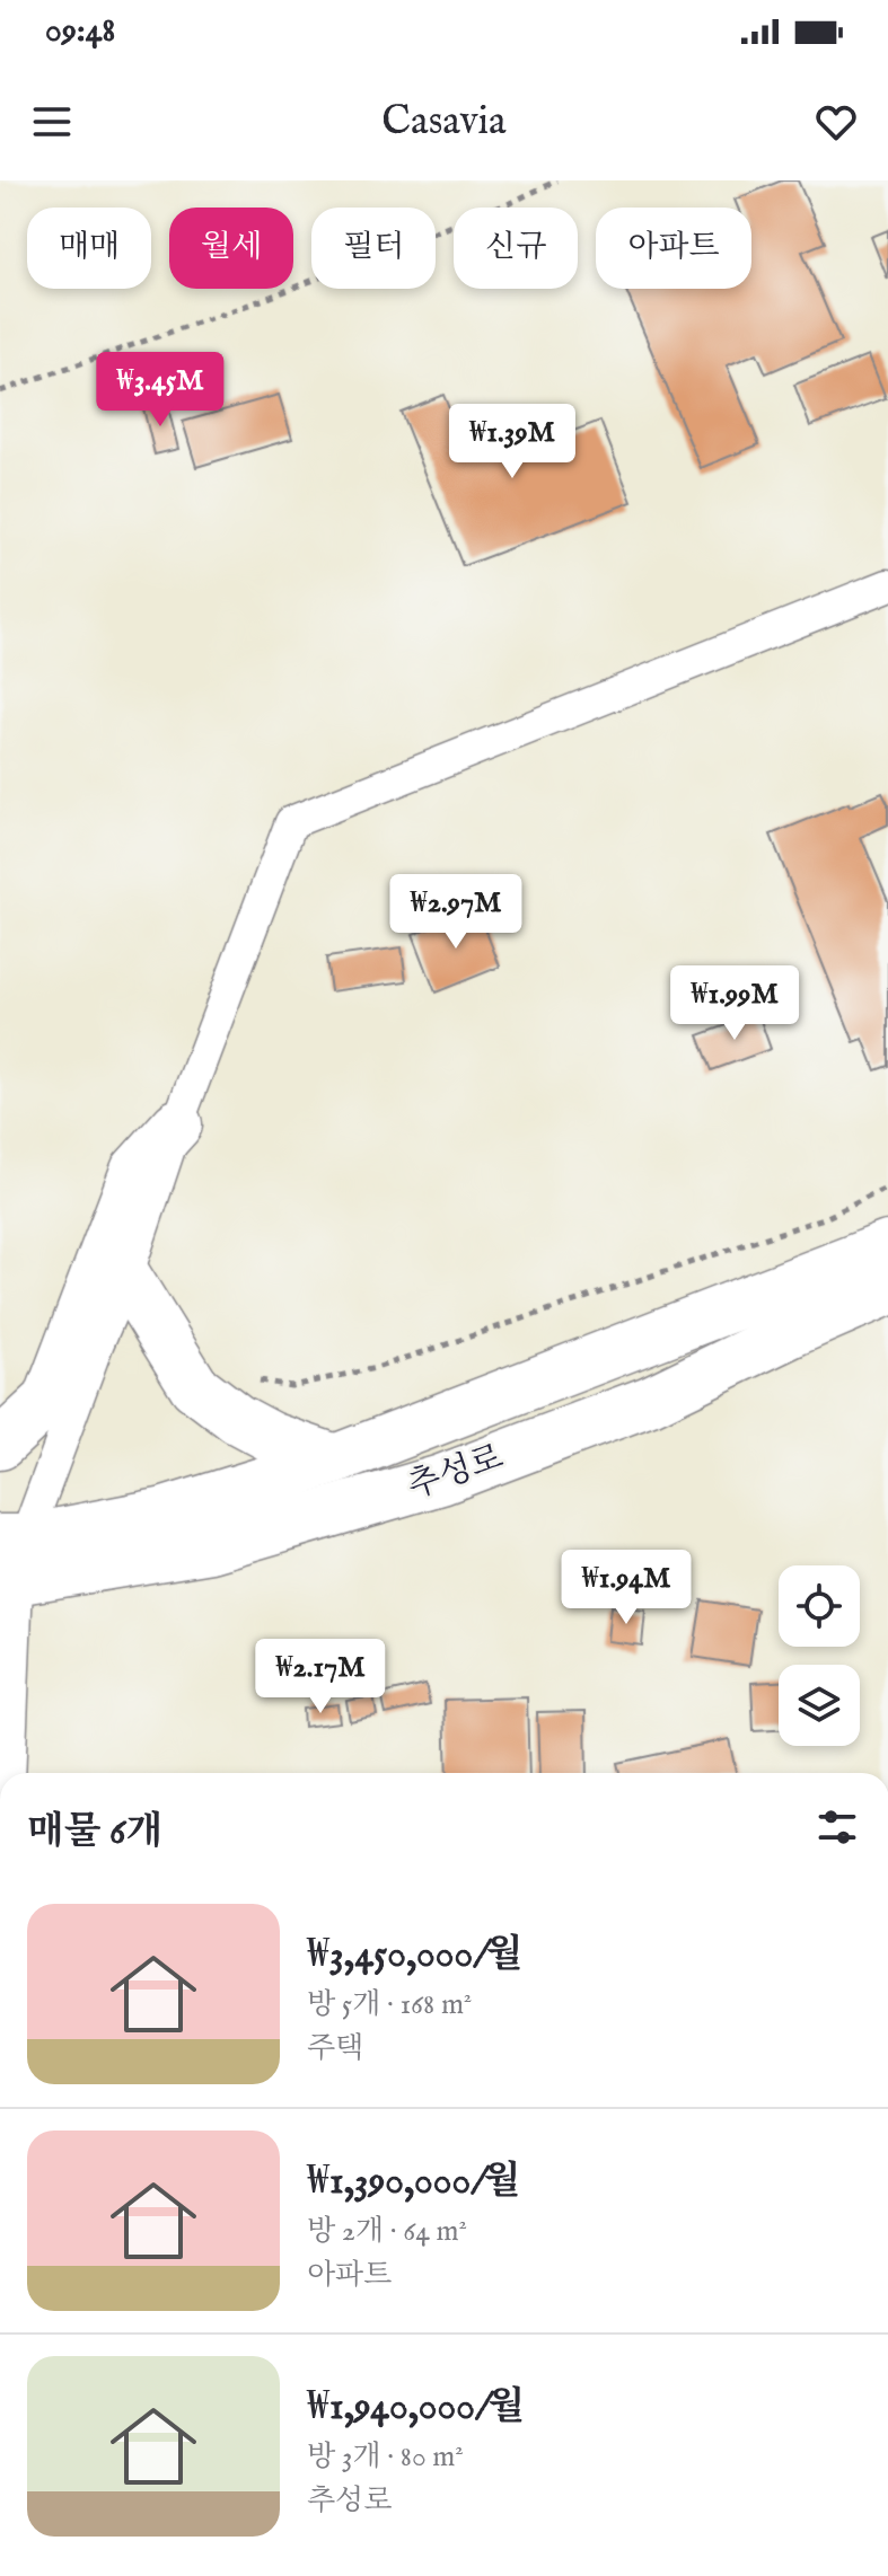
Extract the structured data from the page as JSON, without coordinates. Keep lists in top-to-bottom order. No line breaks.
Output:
{"streets":{"main road":["추성로"]},"page":{"status":"09:48","header":"Casavia","chip":["매매","월세","필터","신규","아파트"],"price":["₩3.45M","₩1.39M","₩2.97M","₩1.99M","₩1.94M","₩2.17M"],"heading":"매물 6개","list":[{"name":"₩3,450,000/월","note":"방 5개 · 168 m² · 주택"},{"name":"₩1,390,000/월","note":"방 2개 · 64 m² · 아파트"},{"name":"₩1,940,000/월","note":"방 3개 · 80 m² · 추성로"}]}}
